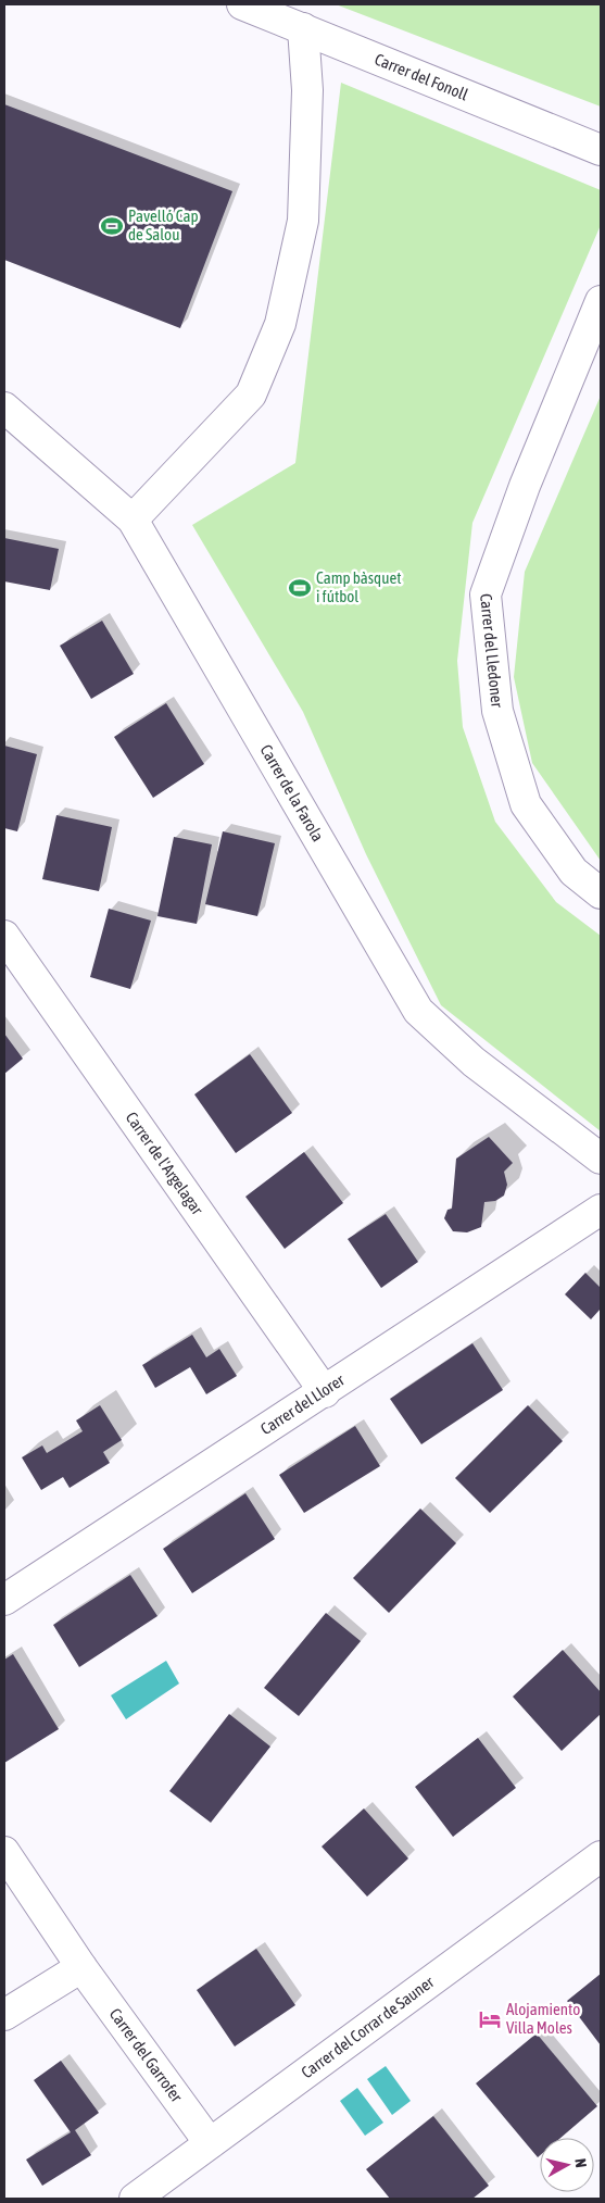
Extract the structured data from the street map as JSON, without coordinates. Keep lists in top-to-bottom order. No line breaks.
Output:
{"streets":{"street":["Carrer del Fonoll","Carrer del Lledoner","Carrer de la Farola","Carrer de l'Argelagar","Carrer del Llorer","Carrer del Corrar de Sauner","Carrer del Garrofer"]},"crossings":[["Carrer de l'Argelagar","Carrer del Llorer"],["Carrer del Corrar de Sauner","Carrer del Garrofer"]],"places":{"sports":["Pavelló Cap de Salou","Camp bàsquet i fútbol"],"hotel":["Alojamiento Villa Moles"]},"north":"right"}
